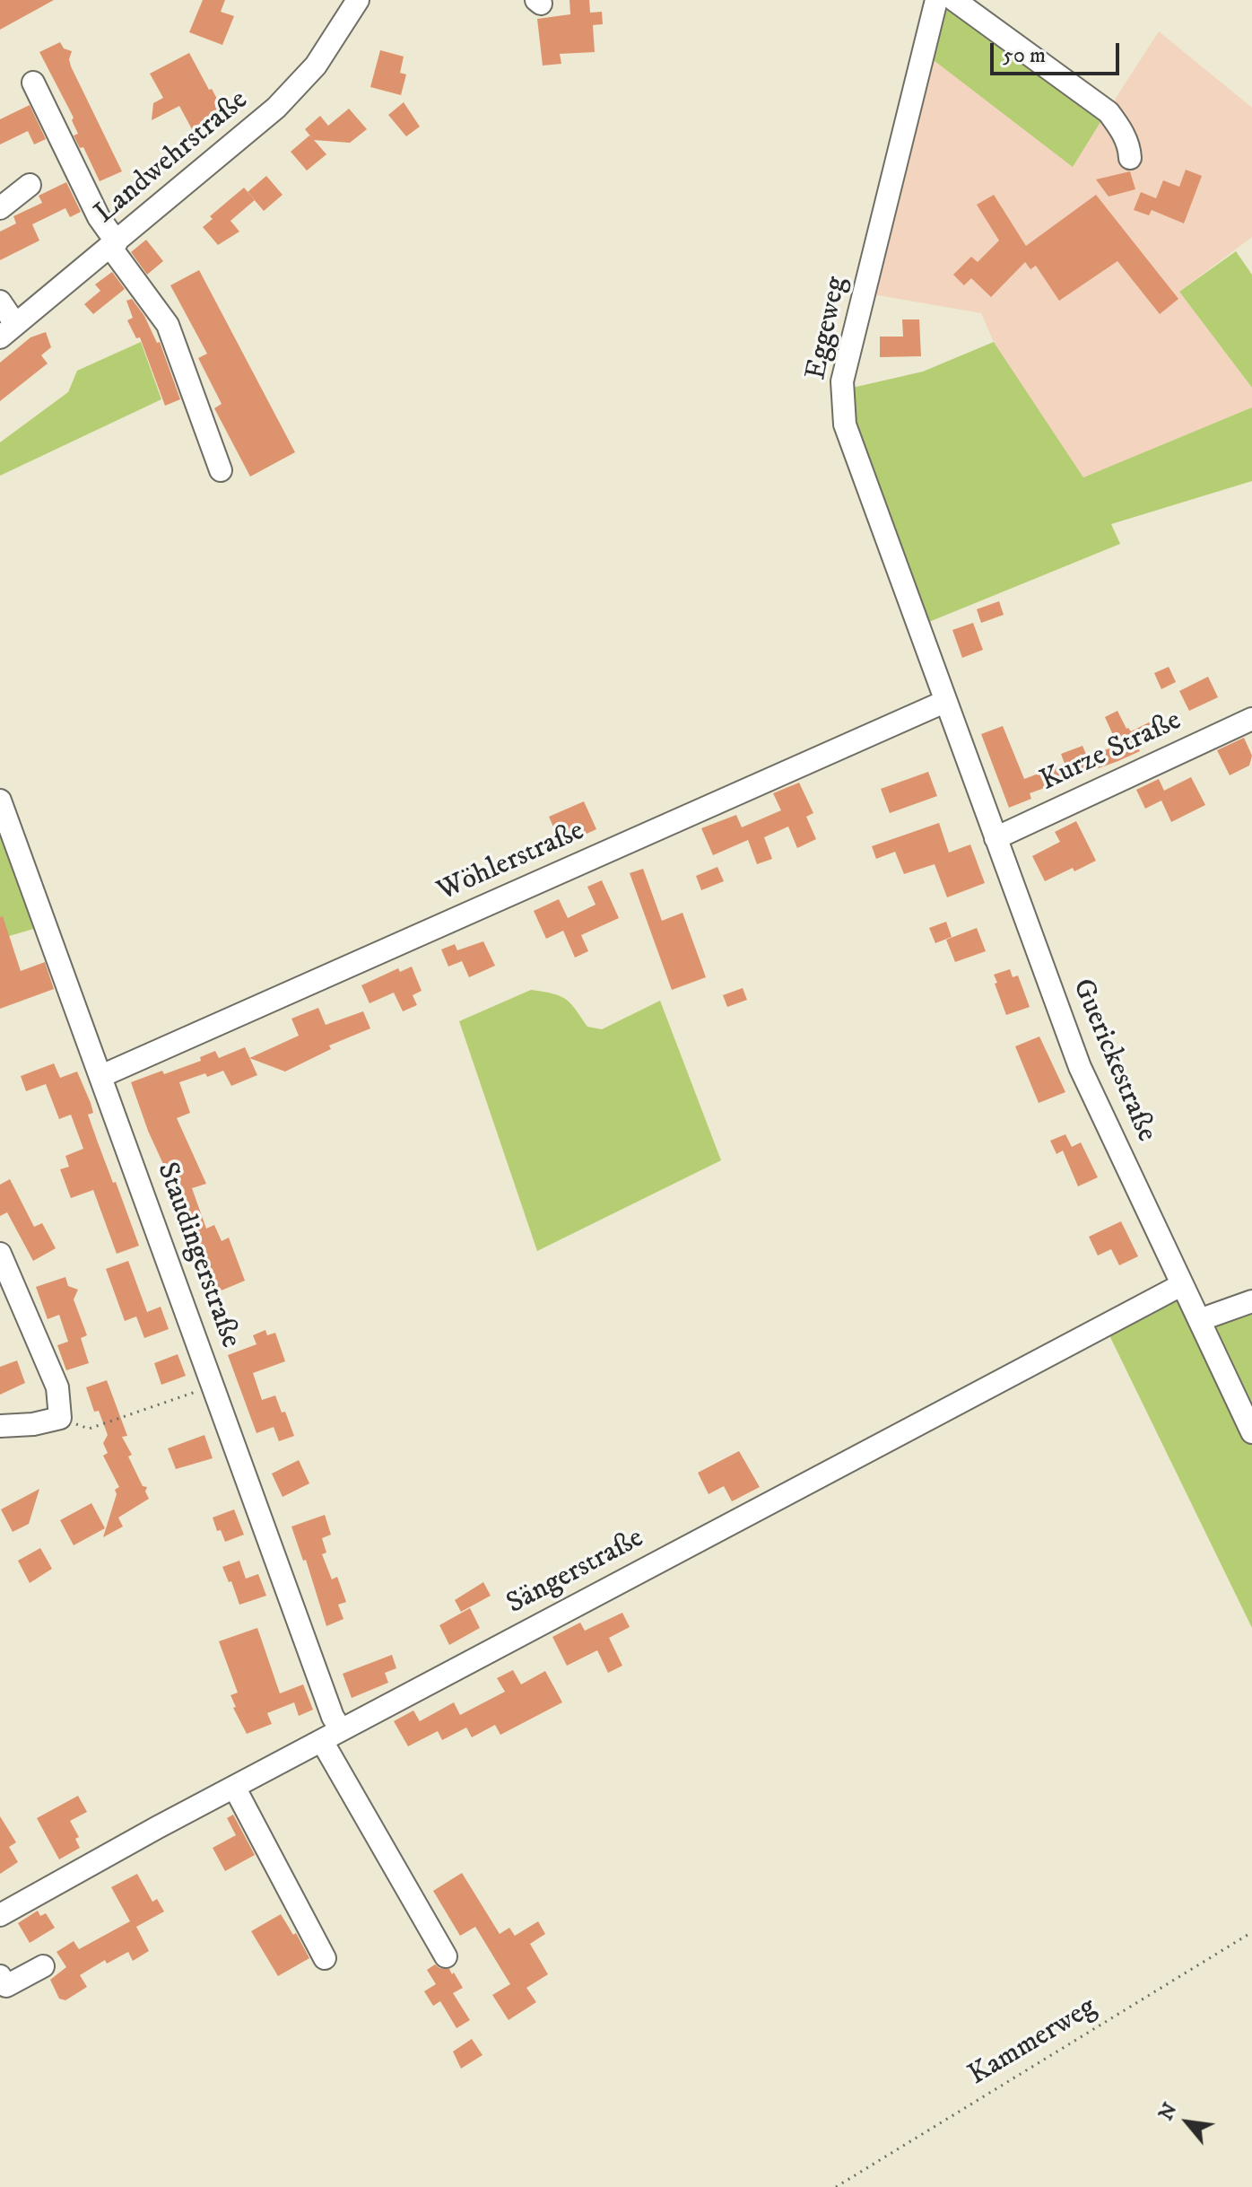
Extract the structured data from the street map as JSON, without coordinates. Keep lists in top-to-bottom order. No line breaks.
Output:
{"streets":{"street":["Landwehrstraße","Eggeweg","Kurze Straße","Wöhlerstraße","Guerickestraße","Staudingerstraße","Sängerstraße"],"path":["Kammerweg"]},"crossings":[["Eggeweg","Wöhlerstraße"],["Eggeweg","Guerickestraße"],["Kurze Straße","Guerickestraße"],["Wöhlerstraße","Guerickestraße"],["Wöhlerstraße","Staudingerstraße"],["Guerickestraße","Sängerstraße"],["Staudingerstraße","Sängerstraße"]],"scale_bar":"50 m","north":"top left"}
